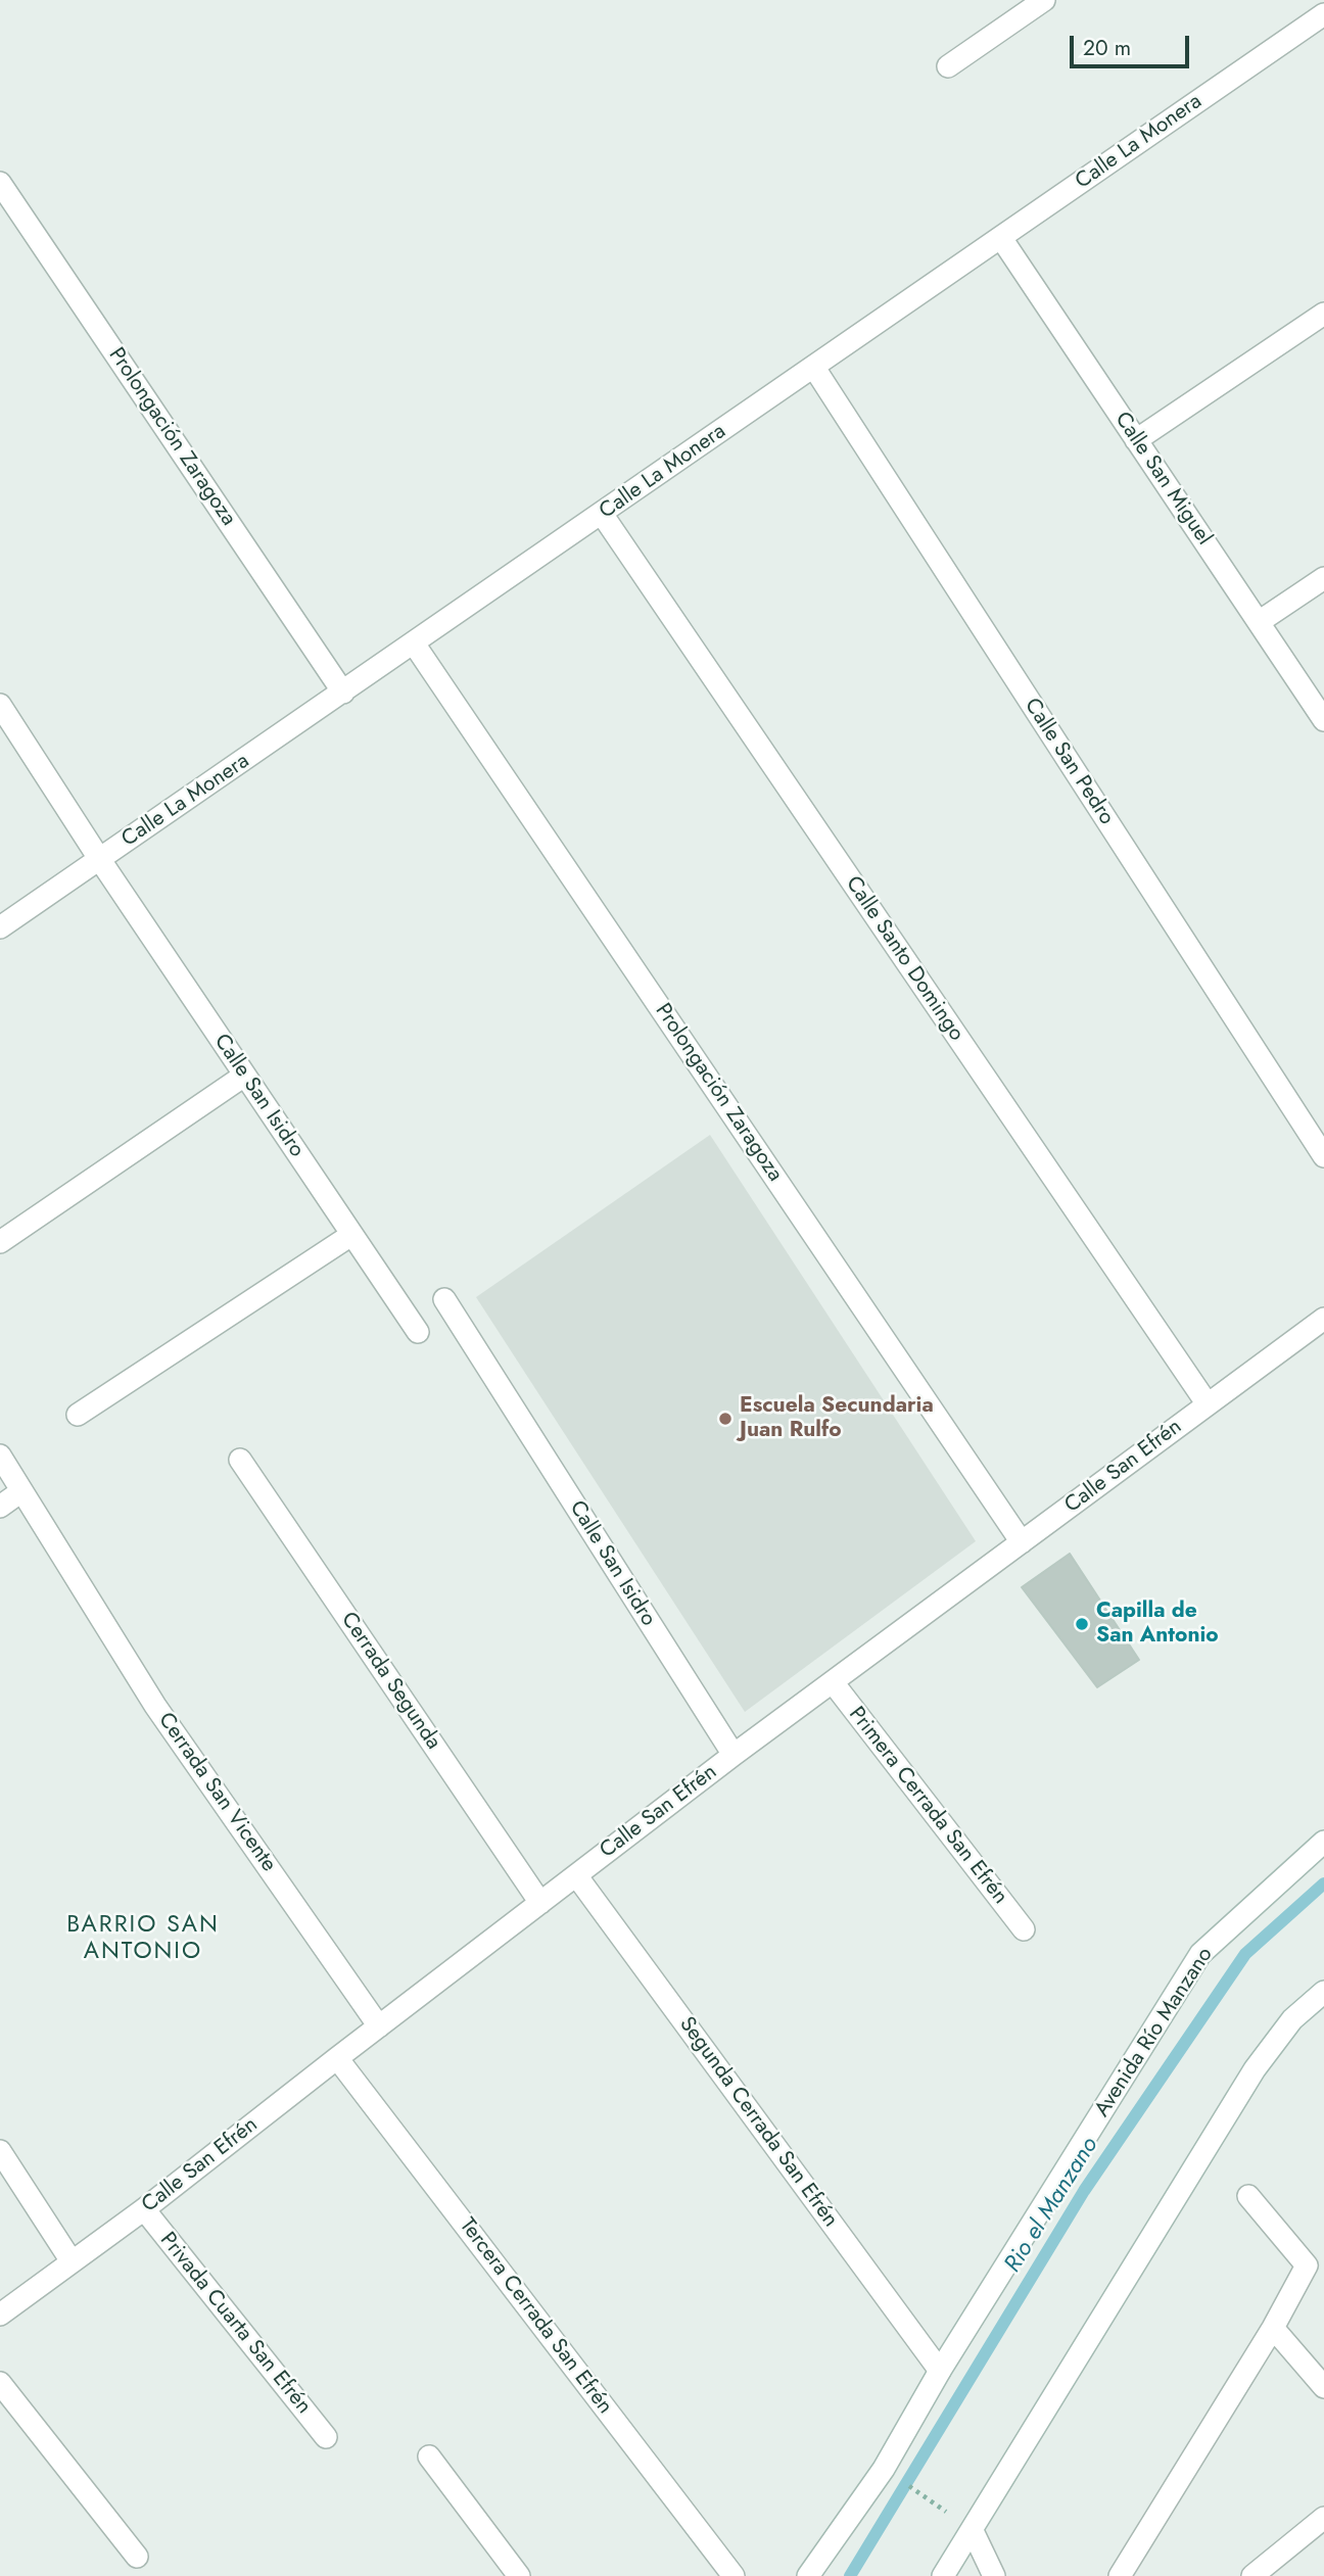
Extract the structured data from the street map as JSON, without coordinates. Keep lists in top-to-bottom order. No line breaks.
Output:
{"streets":{"street":["Calle La Monera","Prolongación Zaragoza","Calle San Miguel","Calle San Pedro","Calle Santo Domingo","Calle San Isidro","Calle San Efrén","Cerrada Segunda","Cerrada San Vicente","Primera Cerrada San Efrén","Avenida Río Manzano","Segunda Cerrada San Efrén","Tercera Cerrada San Efrén","Privada Cuarta San Efrén"]},"crossings":[["Calle La Monera","Prolongación Zaragoza"],["Calle La Monera","Calle San Miguel"],["Calle La Monera","Calle San Pedro"],["Calle La Monera","Calle Santo Domingo"],["Calle La Monera","Calle San Isidro"],["Prolongación Zaragoza","Calle San Efrén"],["Calle Santo Domingo","Calle San Efrén"],["Calle San Isidro","Calle San Efrén"],["Calle San Efrén","Cerrada Segunda"],["Calle San Efrén","Cerrada San Vicente"],["Calle San Efrén","Primera Cerrada San Efrén"],["Calle San Efrén","Segunda Cerrada San Efrén"],["Calle San Efrén","Tercera Cerrada San Efrén"],["Calle San Efrén","Privada Cuarta San Efrén"],["Avenida Río Manzano","Segunda Cerrada San Efrén"]],"districts":["BARRIO SAN ANTONIO"],"water":["Rio el Manzano"],"places":["Escuela Secundaria Juan Rulfo","Capilla de San Antonio"],"scale_bar":"20 m"}
